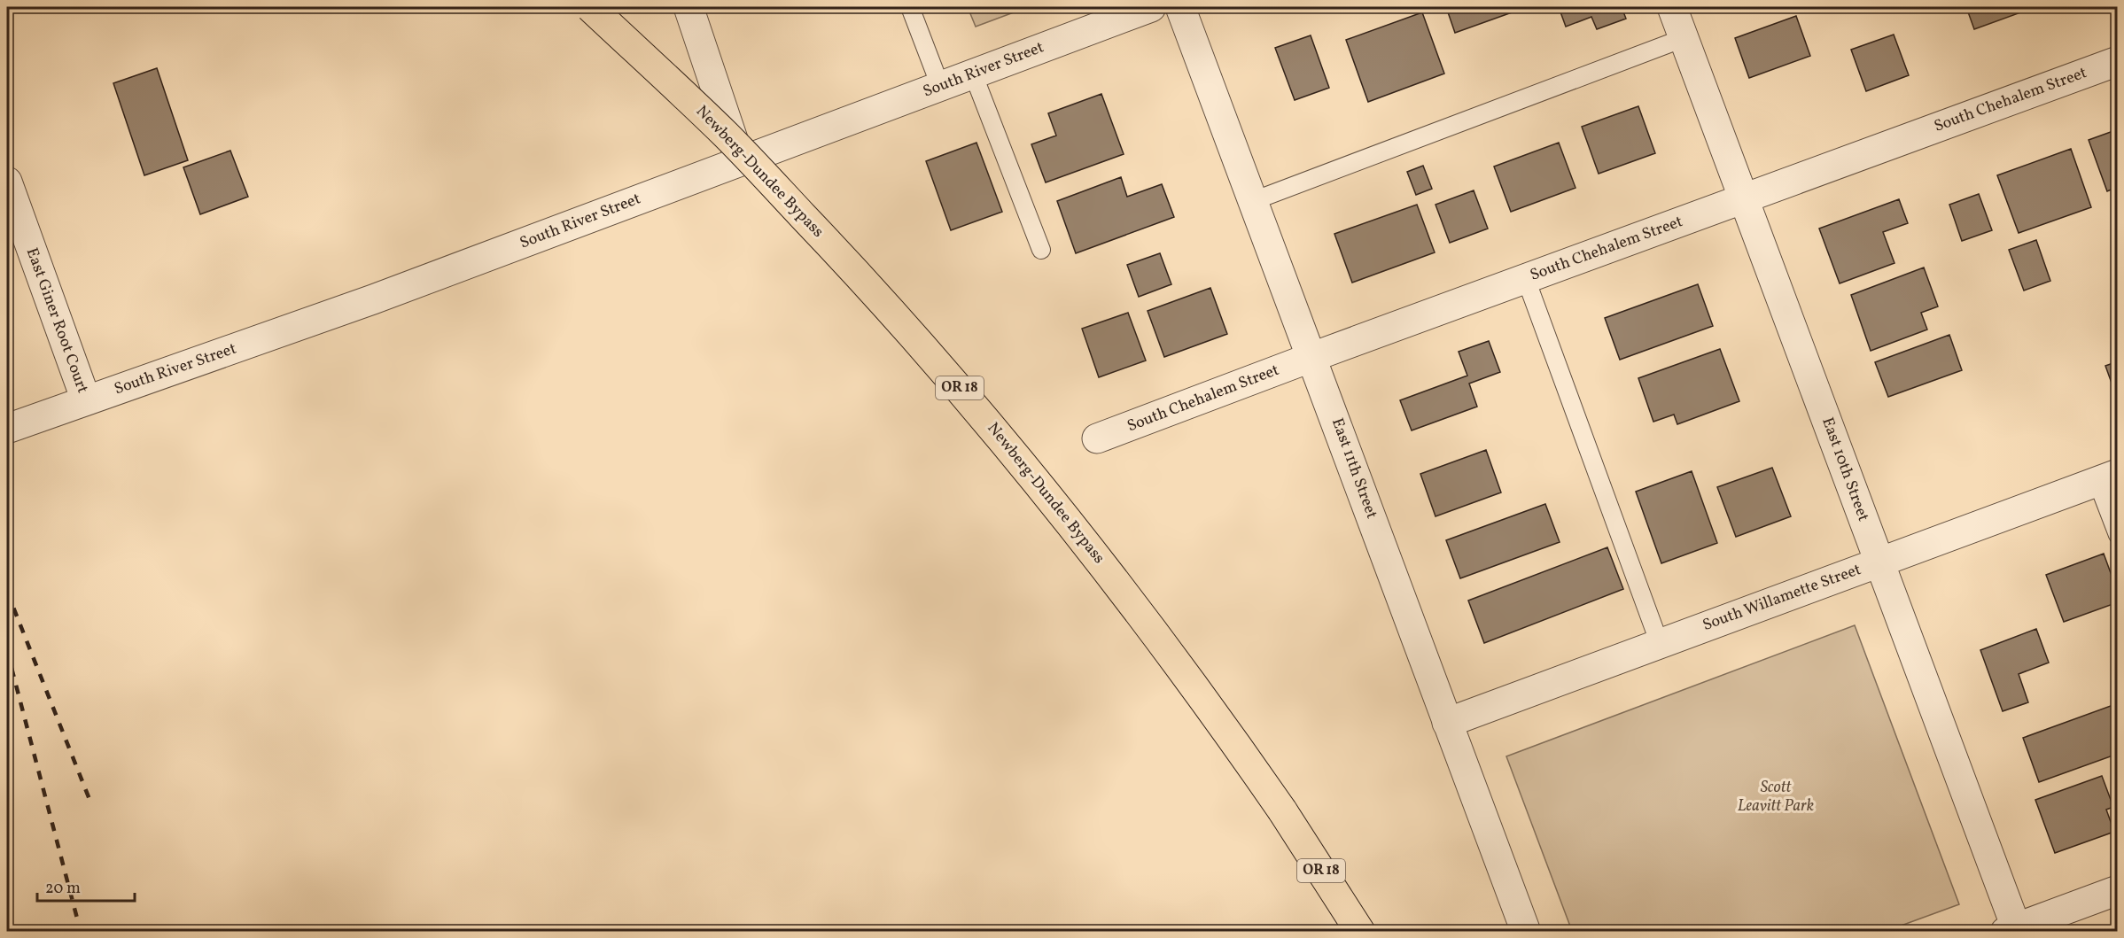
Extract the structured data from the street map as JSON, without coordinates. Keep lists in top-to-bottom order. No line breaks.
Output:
{"streets":{"highway":["Newberg-Dundee Bypass","OR 18"],"street":["South River Street","South Chehalem Street","East Giner Root Court","East 11th Street","East 10th Street","South Willamette Street"]},"crossings":[["South River Street","East Giner Root Court"],["South Chehalem Street","East 11th Street"],["South Chehalem Street","East 10th Street"],["East 11th Street","South Willamette Street"],["East 10th Street","South Willamette Street"]],"parks":["Scott Leavitt Park"],"scale_bar":"20 m"}
